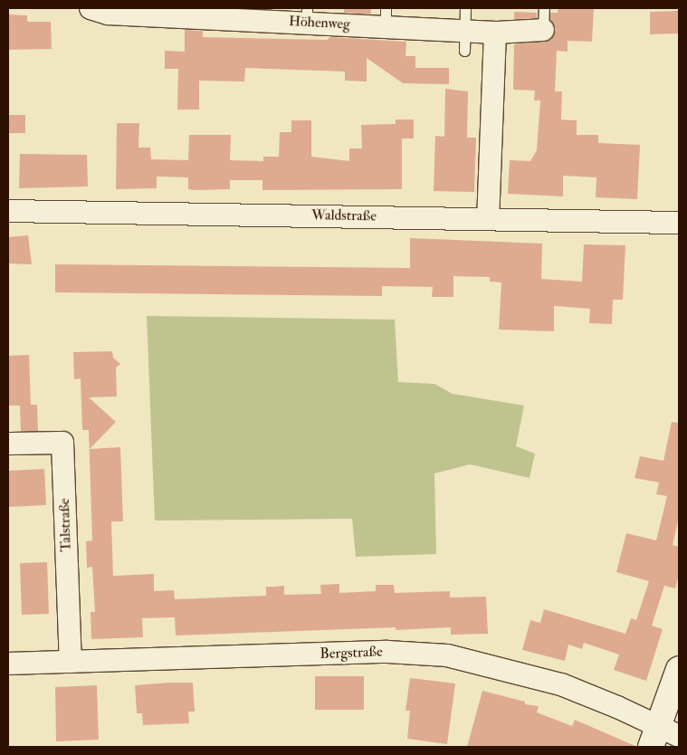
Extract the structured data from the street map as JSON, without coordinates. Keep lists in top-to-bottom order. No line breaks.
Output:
{"streets":{"street":["Höhenweg","Waldstraße","Talstraße","Bergstraße"]},"crossings":[["Talstraße","Bergstraße"]]}
